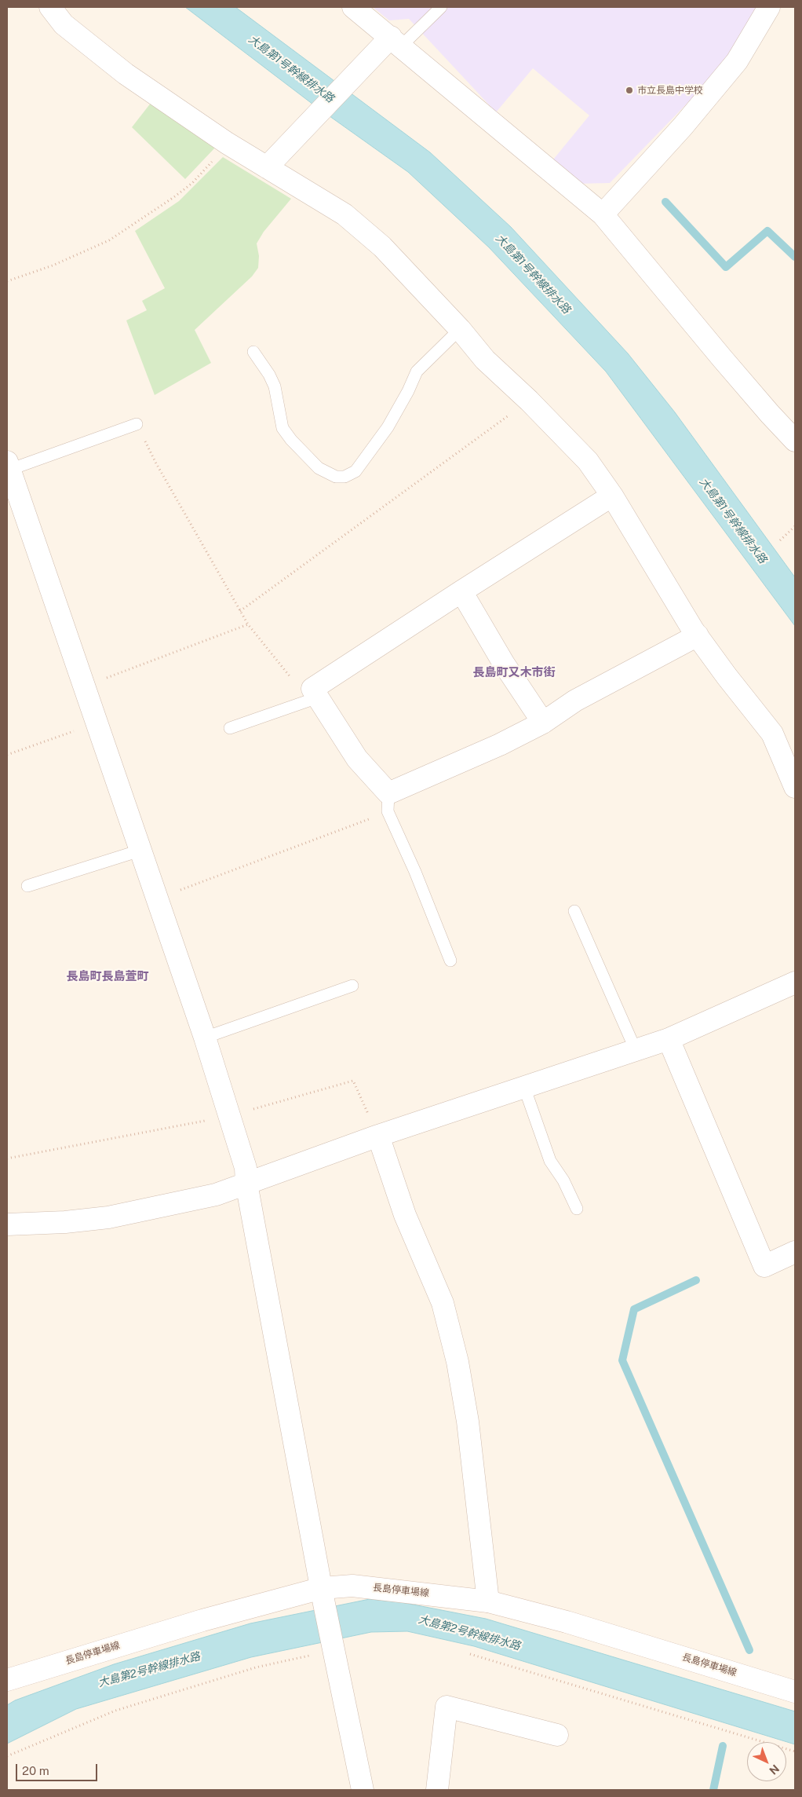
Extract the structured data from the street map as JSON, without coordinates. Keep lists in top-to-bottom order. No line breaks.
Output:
{"streets":{"street":["長島停車場線"]},"districts":["長島町又木市街","長島町長島萱町"],"water":["大島第1号幹線排水路","大島第2号幹線排水路"],"places":["市立長島中学校"],"scale_bar":"20 m","north":"bottom right"}
